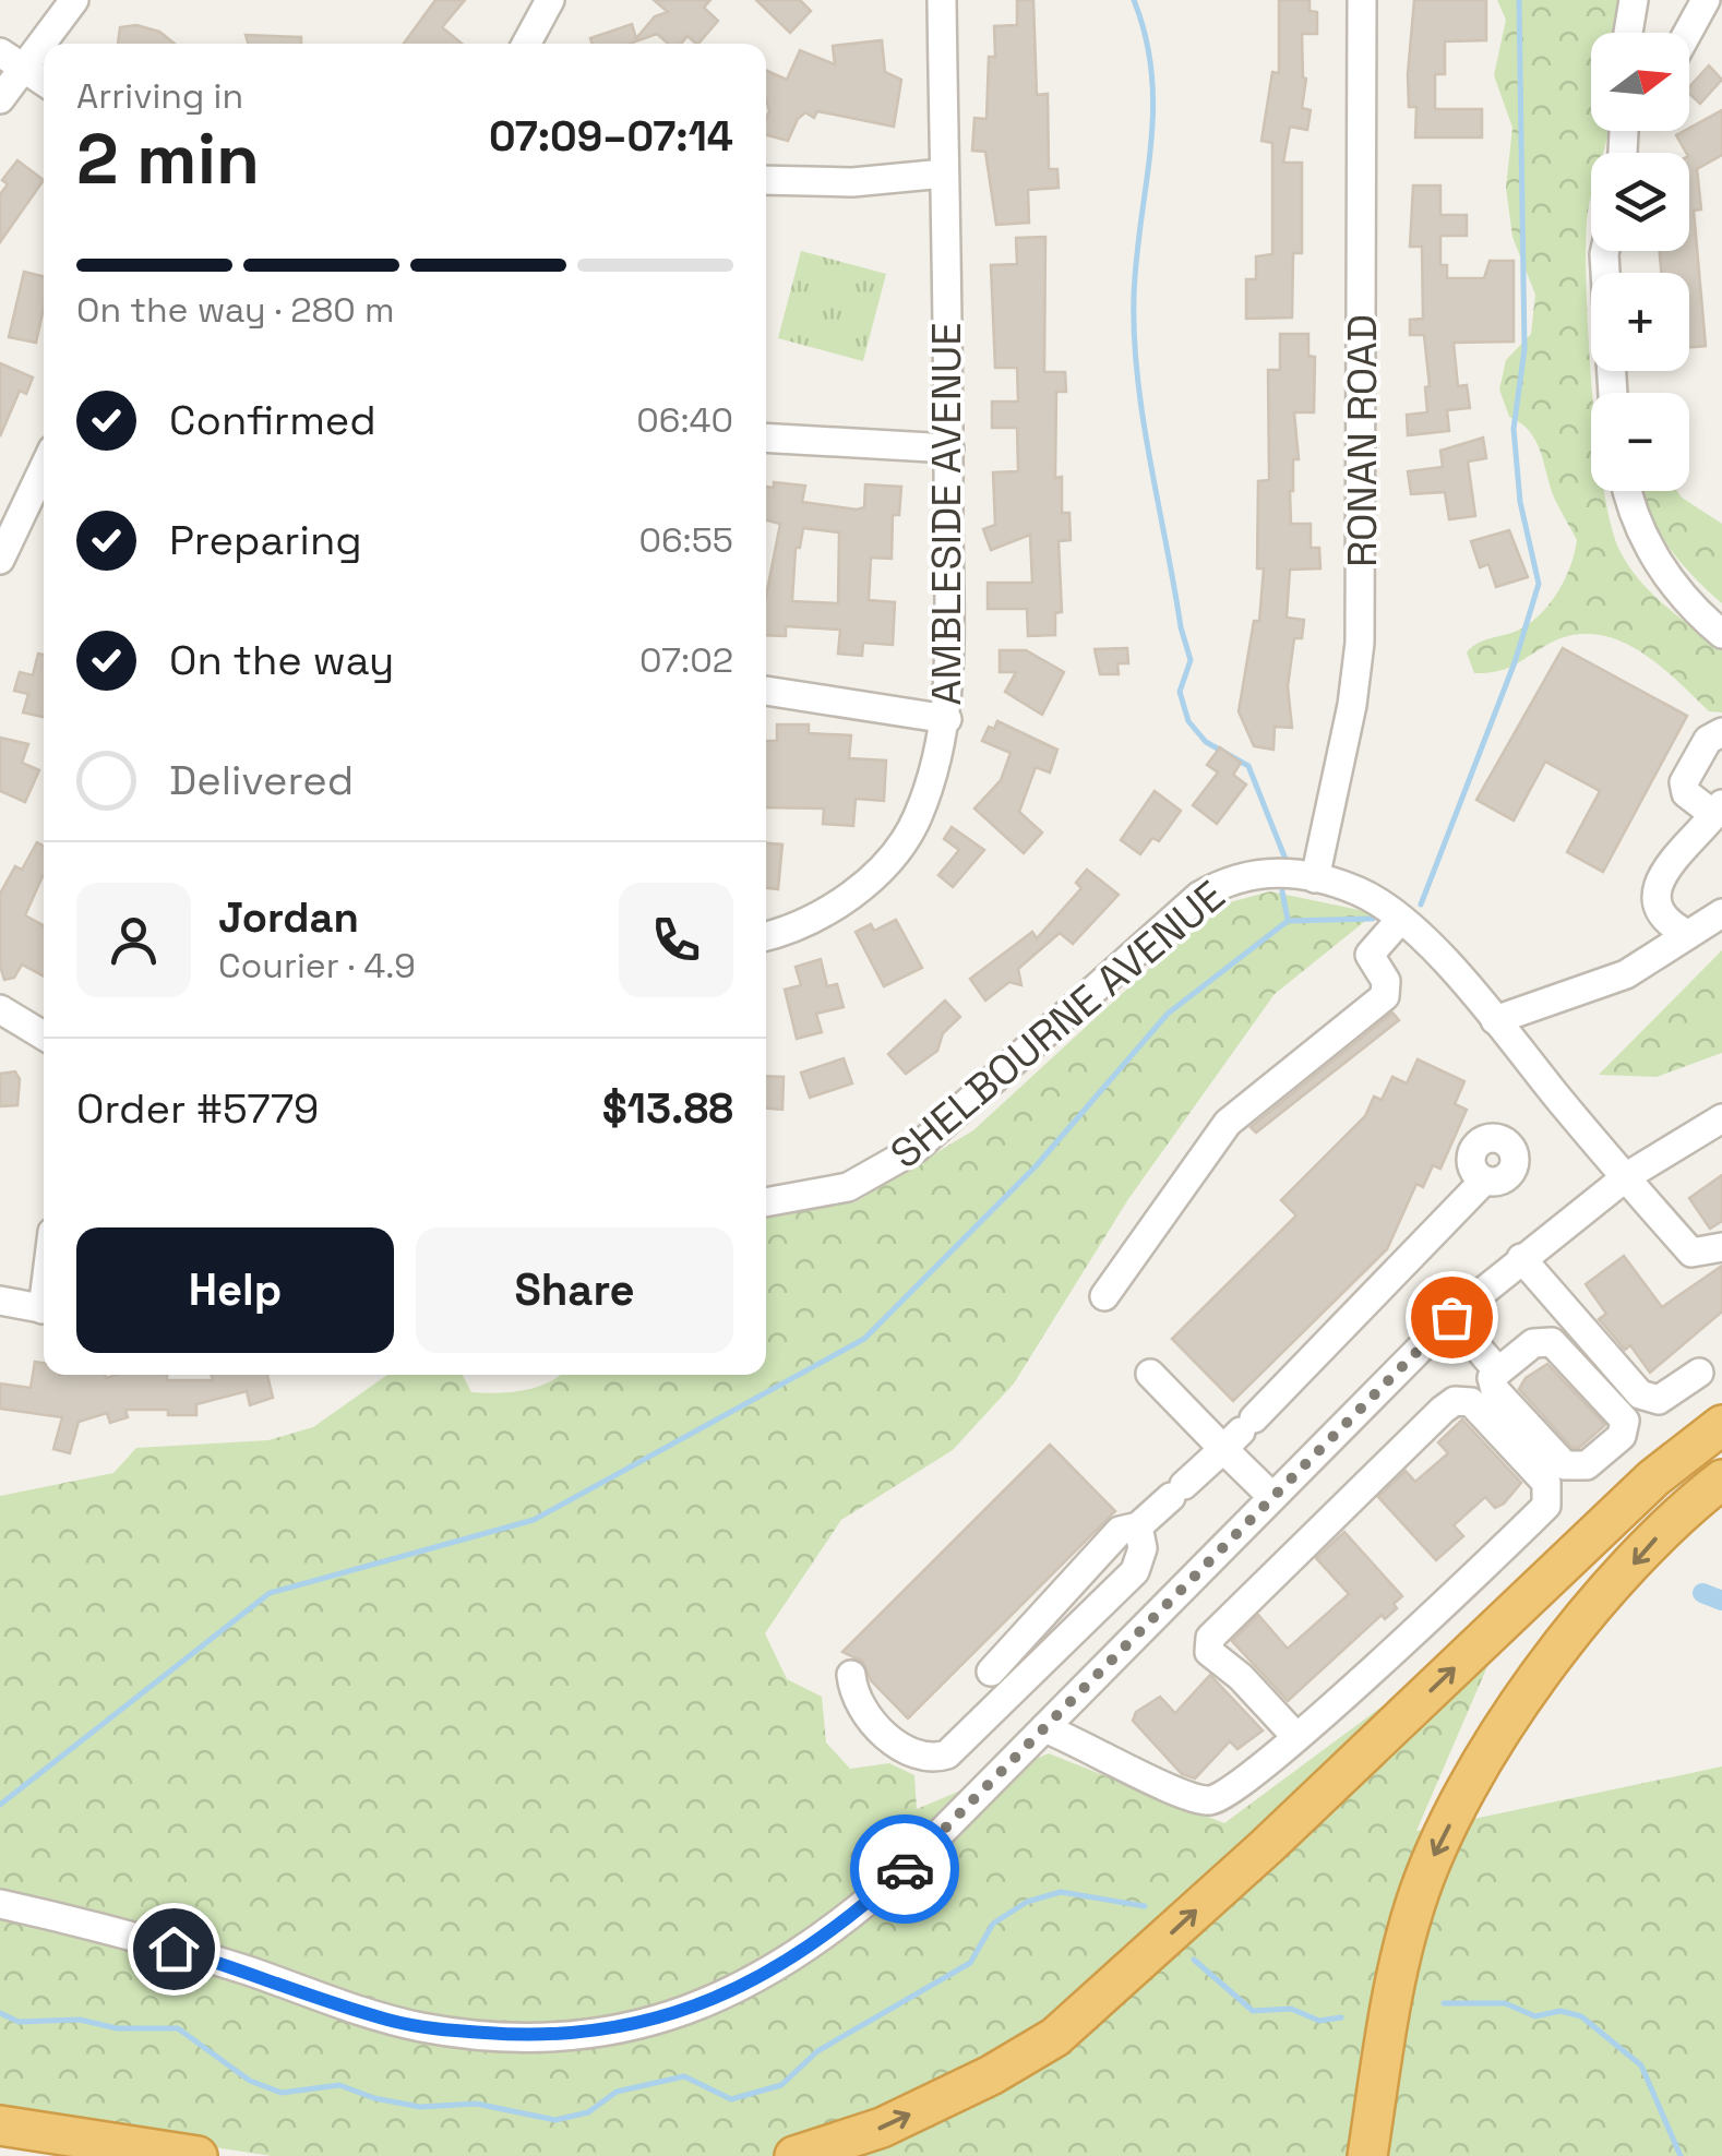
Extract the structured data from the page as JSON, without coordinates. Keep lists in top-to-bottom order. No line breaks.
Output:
{"streets":{"street":["RONAN ROAD","AMBLESIDE AVENUE","SHELBOURNE AVENUE"]},"crossings":[["RONAN ROAD","SHELBOURNE AVENUE"]],"north":"right","page":{"map_buttons":["+","−"],"heading":["2 min","Arriving in","07:09–07:14"],"panel":["Jordan","Courier · 4.9","Order #5779","$13.88"],"bar":"On the way · 280 m","list":[["Confirmed","06:40"],["Preparing","06:55"],["On the way","07:02"],"Delivered"],"buttons":["Help","Share"]}}
